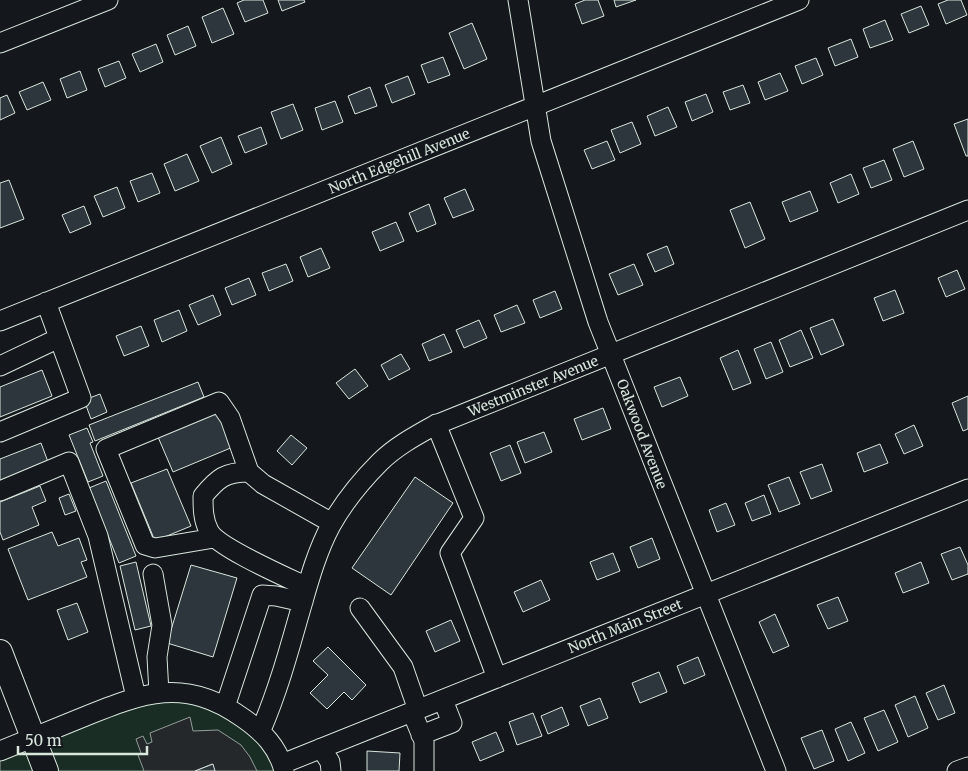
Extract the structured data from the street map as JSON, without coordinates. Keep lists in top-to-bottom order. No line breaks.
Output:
{"streets":{"street":["North Edgehill Avenue","Westminster Avenue","Oakwood Avenue","North Main Street"]},"crossings":[["North Edgehill Avenue","Oakwood Avenue"],["Westminster Avenue","Oakwood Avenue"],["Oakwood Avenue","North Main Street"]],"scale_bar":"50 m"}
